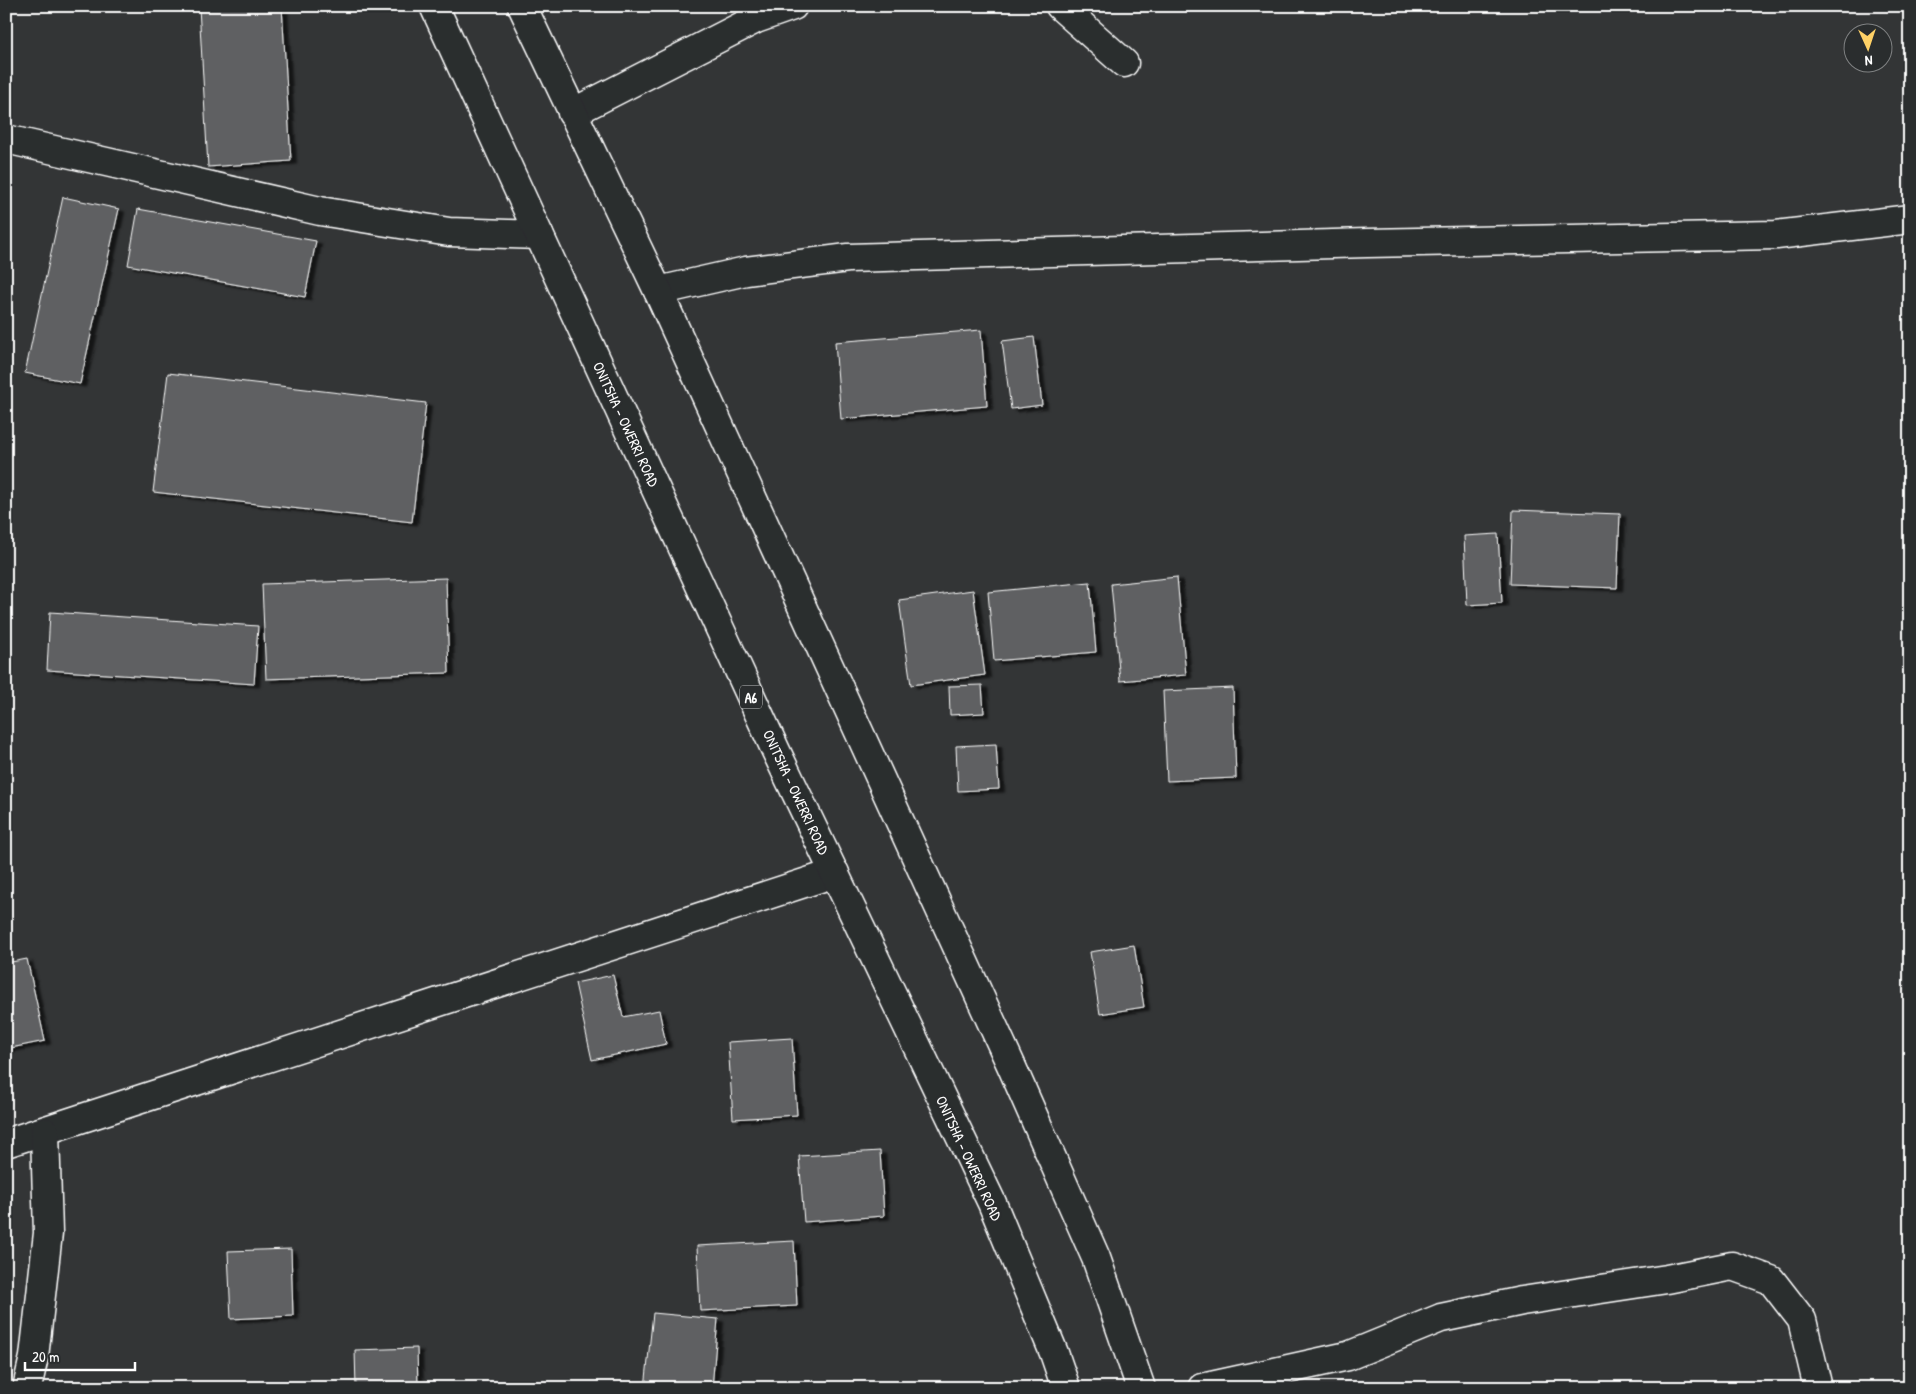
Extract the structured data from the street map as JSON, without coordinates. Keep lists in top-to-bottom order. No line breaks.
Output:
{"streets":{"main road":["ONITSHA - OWERRI ROAD","A6"]},"scale_bar":"20 m","north":"bottom"}
